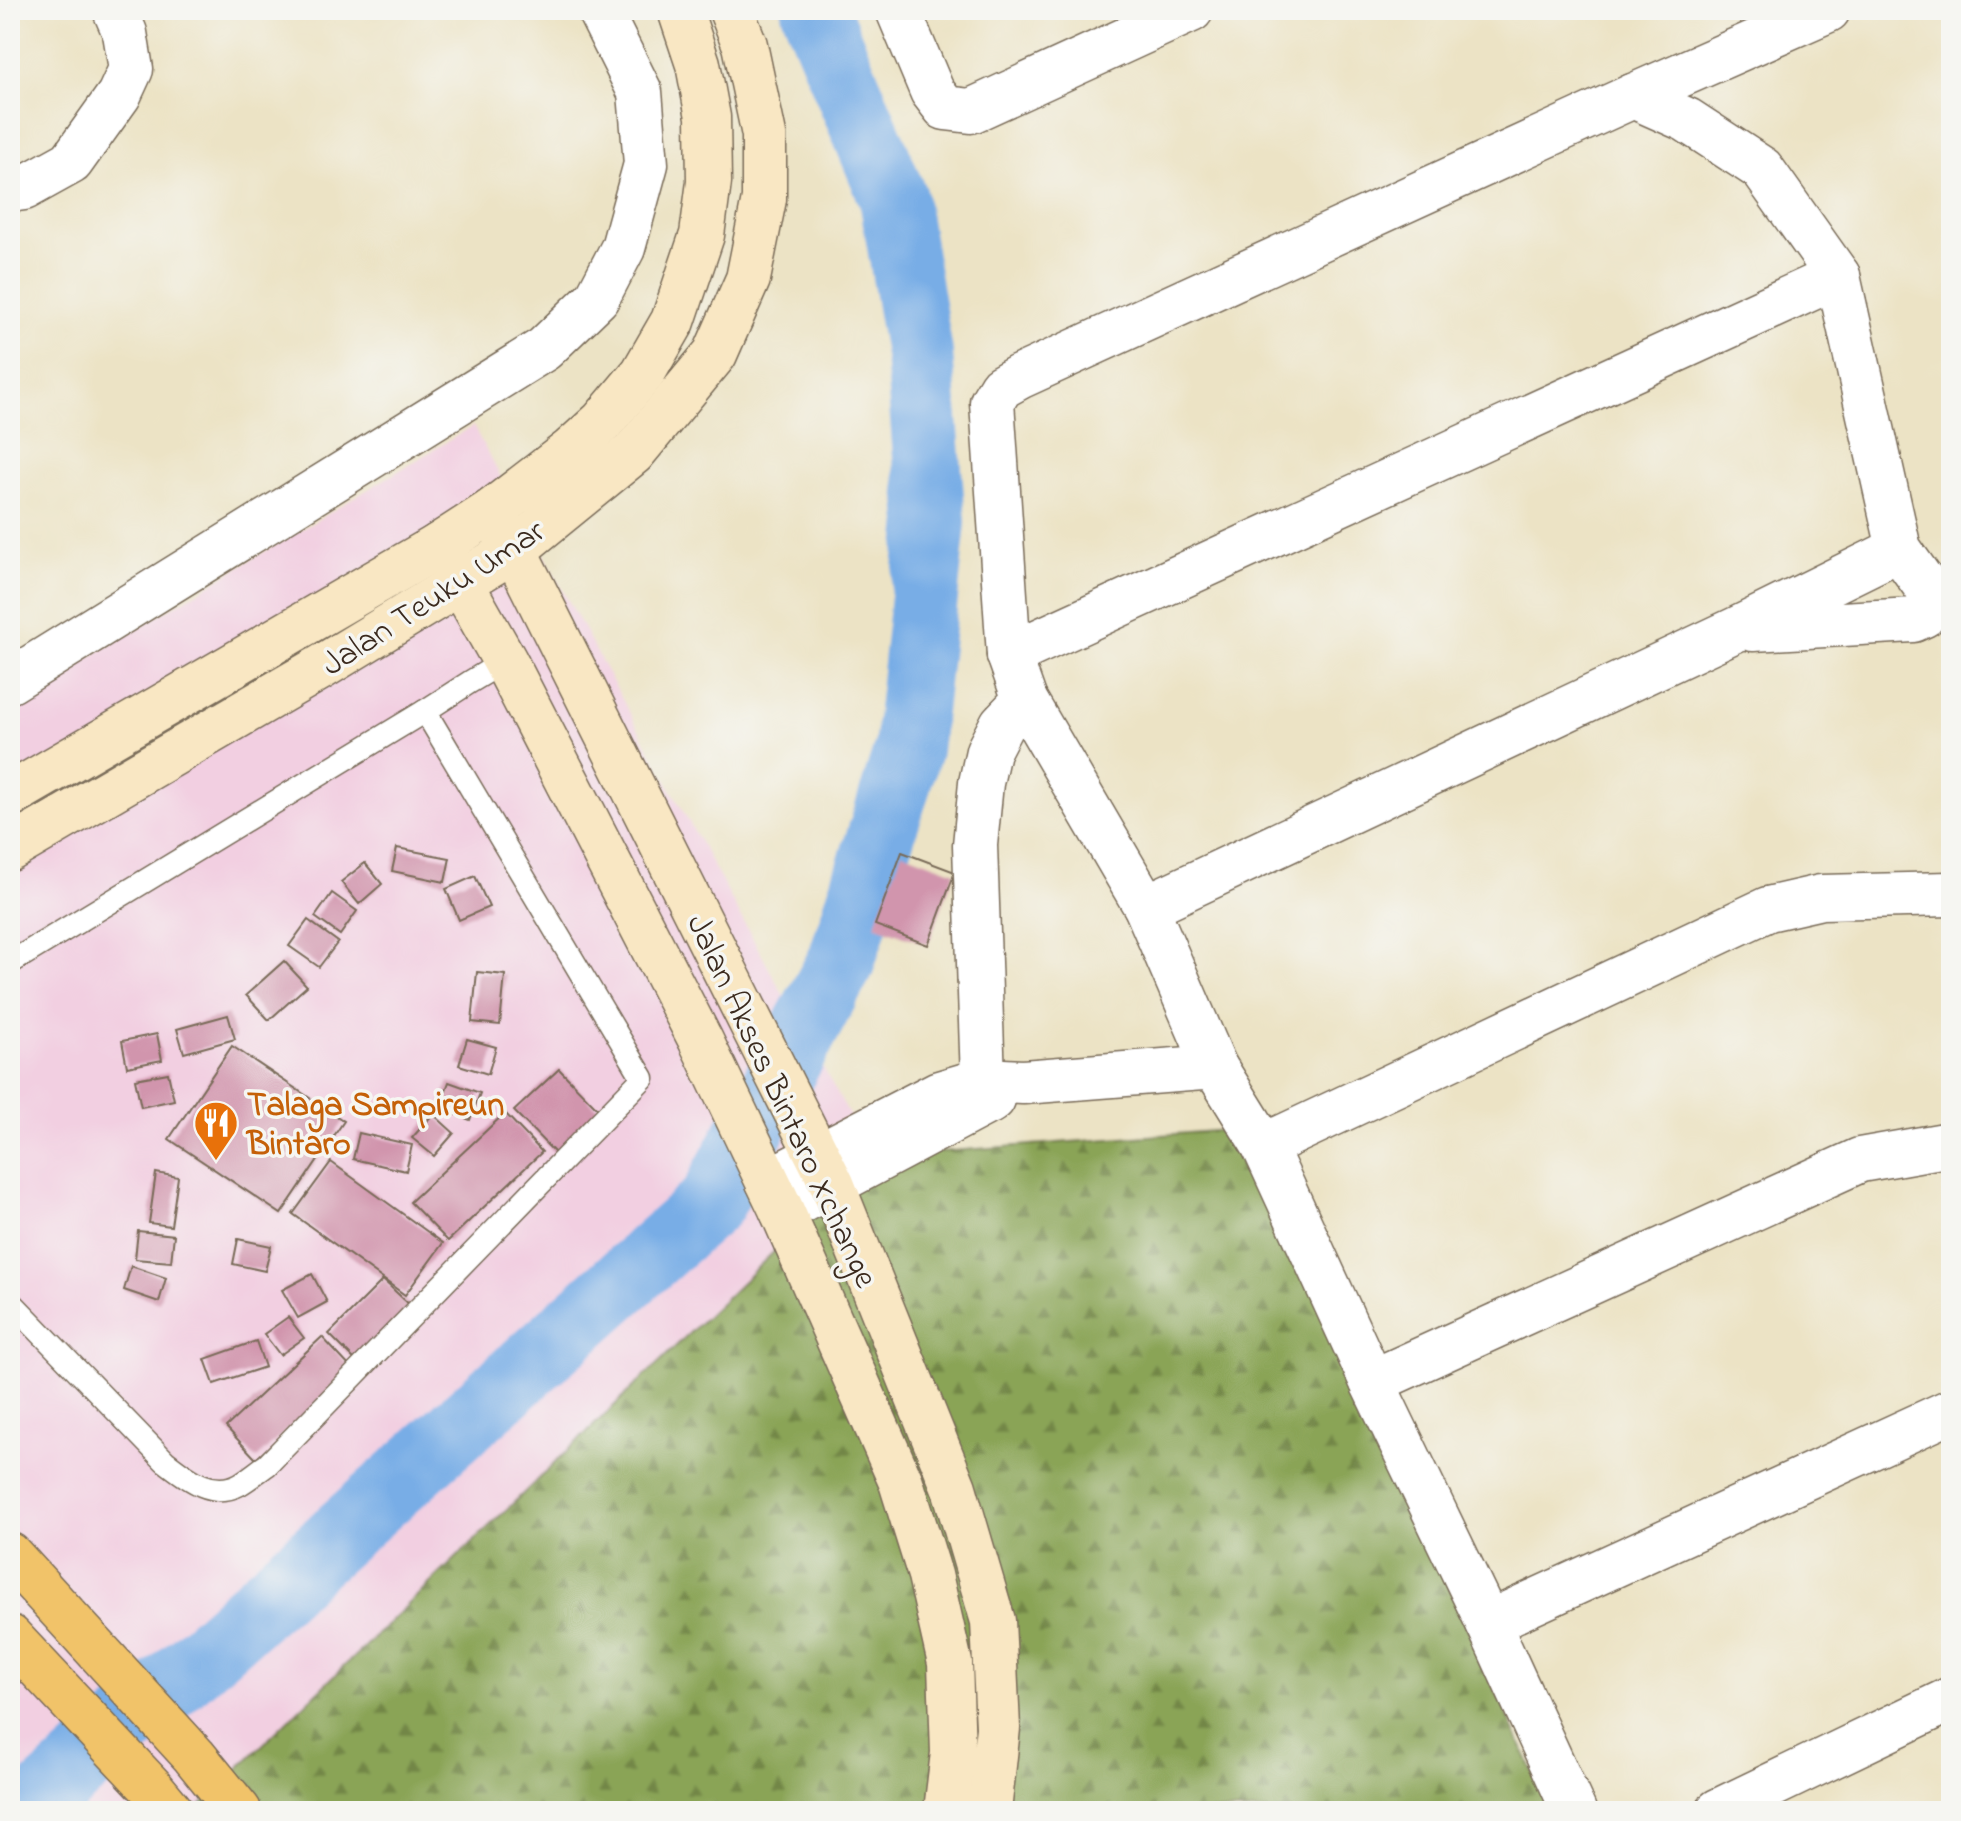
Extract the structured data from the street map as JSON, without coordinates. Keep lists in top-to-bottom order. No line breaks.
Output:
{"streets":{"main road":["Jalan Teuku Umar","Jalan Akses Bintaro Xchange"]},"crossings":[["Jalan Teuku Umar","Jalan Akses Bintaro Xchange"]],"places":{"restaurant":["Talaga Sampireun Bintaro"]}}
